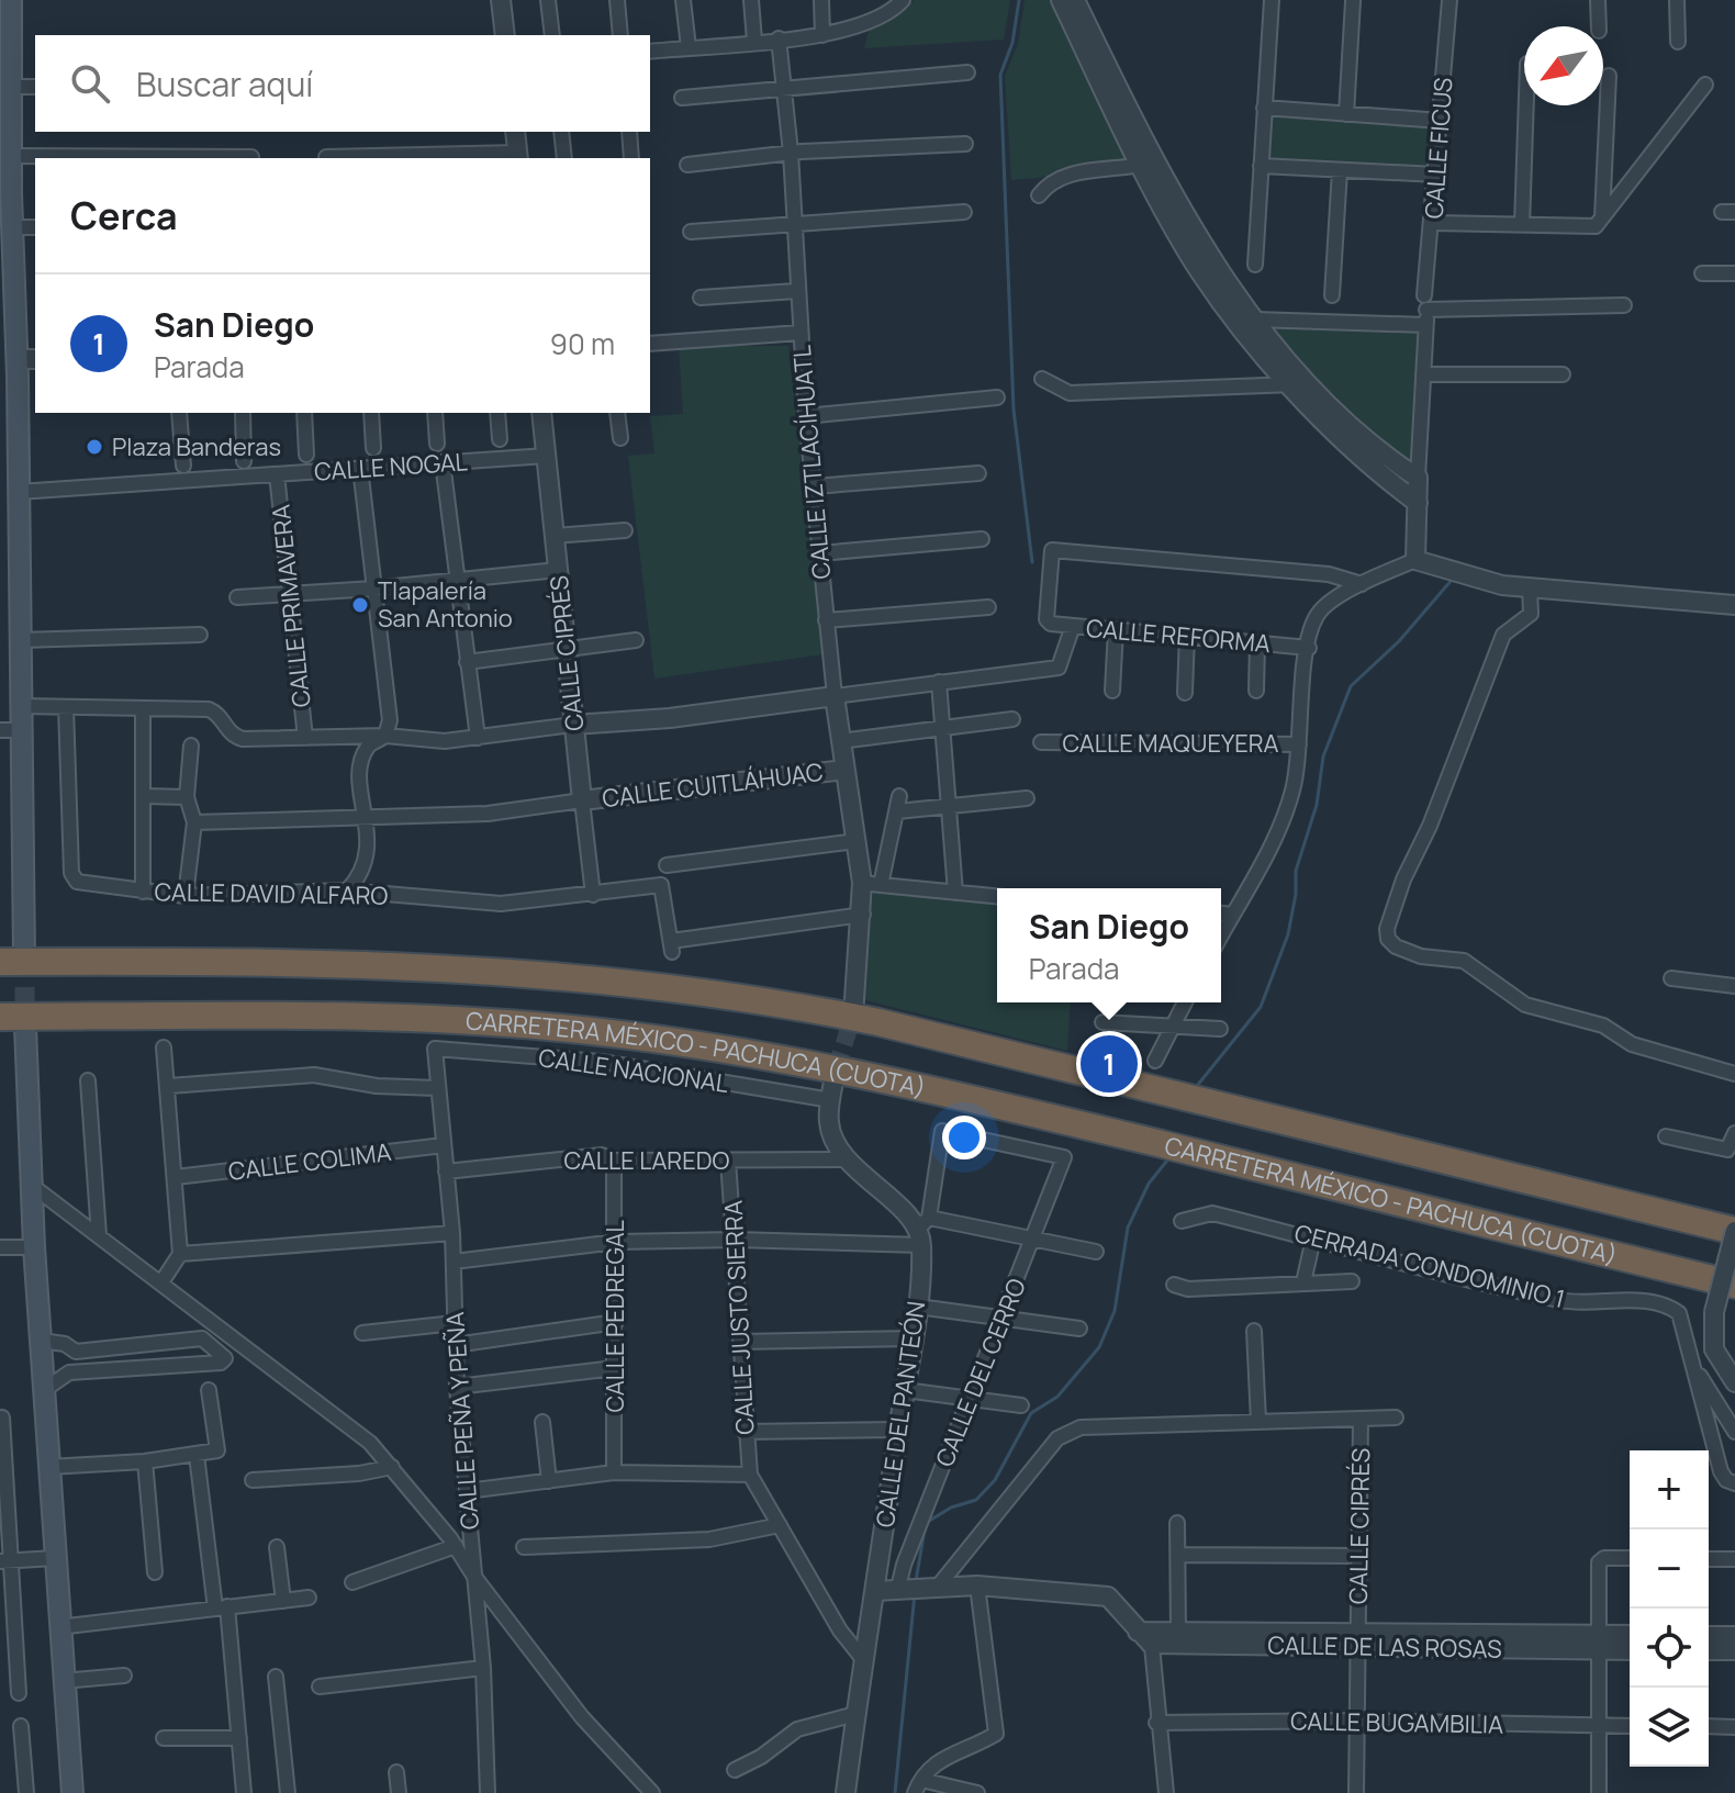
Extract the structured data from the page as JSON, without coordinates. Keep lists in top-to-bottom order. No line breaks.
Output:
{"streets":{"highway":["CARRETERA MÉXICO - PACHUCA (CUOTA)"],"street":["CALLE FICUS","CALLE IZTLACÍHUATL","CALLE NOGAL","CALLE PRIMAVERA","CALLE REFORMA","CALLE CIPRÉS","CALLE MAQUEYERA","CALLE CUITLÁHUAC","CALLE DAVID ALFARO","CALLE NACIONAL","CALLE LAREDO","CALLE COLIMA","CERRADA CONDOMINIO 1","CALLE PEDREGAL","CALLE JUSTO SIERRA","CALLE DEL CERRO","CALLE DEL PANTEÓN","CALLE PEÑA Y PEÑA","CALLE DE LAS ROSAS","CALLE BUGAMBILIA"]},"crossings":[["CALLE IZTLACÍHUATL","CALLE CUITLÁHUAC"],["CALLE IZTLACÍHUATL","CALLE DAVID ALFARO"],["CALLE NOGAL","CALLE PRIMAVERA"],["CALLE NOGAL","CALLE CIPRÉS"],["CALLE CIPRÉS","CALLE CUITLÁHUAC"],["CALLE CIPRÉS","CALLE DAVID ALFARO"],["CALLE CIPRÉS","CALLE DE LAS ROSAS"],["CALLE CIPRÉS","CALLE BUGAMBILIA"],["CALLE NACIONAL","CALLE PEÑA Y PEÑA"],["CALLE LAREDO","CALLE PEDREGAL"],["CALLE LAREDO","CALLE JUSTO SIERRA"],["CALLE LAREDO","CALLE PEÑA Y PEÑA"],["CALLE COLIMA","CALLE PEÑA Y PEÑA"],["CALLE DEL CERRO","CALLE DEL PANTEÓN"]],"places":["Plaza Banderas","Tlapalería San Antonio"],"north":"bottom left","page":{"search":"Buscar aquí","heading":"Cerca","list":[{"mark":"1","name":"San Diego","note":"Parada","value":"90 m"}],"popup":["San Diego","Parada"],"pins":"1","map_buttons":["+","−"]}}
